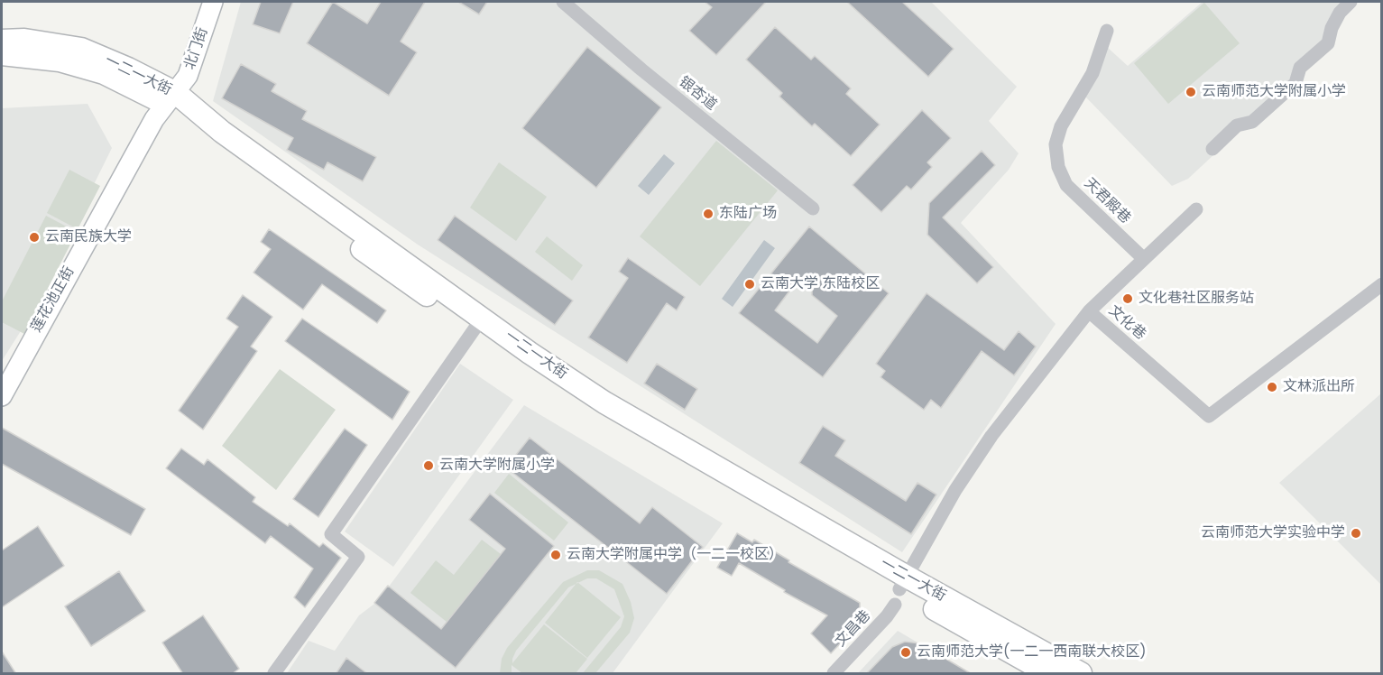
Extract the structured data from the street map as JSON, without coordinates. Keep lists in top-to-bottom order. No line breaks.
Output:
{"streets":{"main road":["北门街","一二一大街","莲花池正街"],"street":["银杏道","天君殿巷","文化巷","文昌巷"]},"crossings":[["北门街","一二一大街"],["北门街","莲花池正街"],["一二一大街","莲花池正街"],["一二一大街","文化巷"],["一二一大街","文昌巷"],["文化巷","文昌巷"]],"places":["云南师范大学附属小学","东陆广场","云南民族大学","云南大学 东陆校区","文化巷社区服务站","文林派出所","云南大学附属小学","云南师范大学实验中学","云南大学附属中学（一二一校区）","云南师范大学(一二一西南联大校区)"]}
